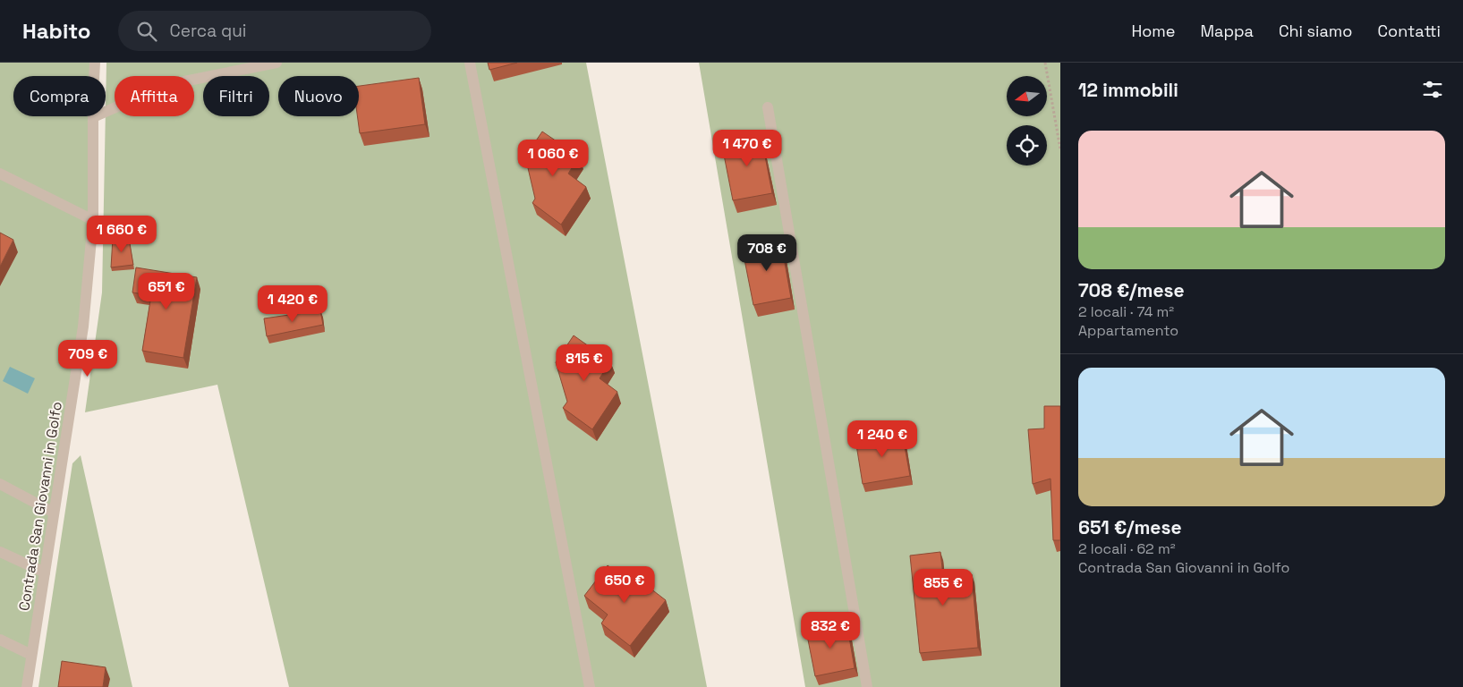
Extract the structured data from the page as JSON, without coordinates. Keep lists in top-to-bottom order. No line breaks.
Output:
{"streets":{"street":["Contrada San Giovanni in Golfo"]},"north":"left","page":{"header":"Habito","search":"Cerca qui","nav":["Home","Mappa","Chi siamo","Contatti"],"heading":"12 immobili","chip":["Compra","Affitta","Filtri","Nuovo"],"list":[{"name":"708 €/mese","note":"2 locali · 74 m² · Appartamento"},{"name":"651 €/mese","note":"2 locali · 62 m² · Contrada San Giovanni in Golfo"}],"price":["1 470 €","1 060 €","1 660 €","708 €","651 €","1 420 €","709 €","815 €","1 240 €","650 €","855 €","832 €"]}}
